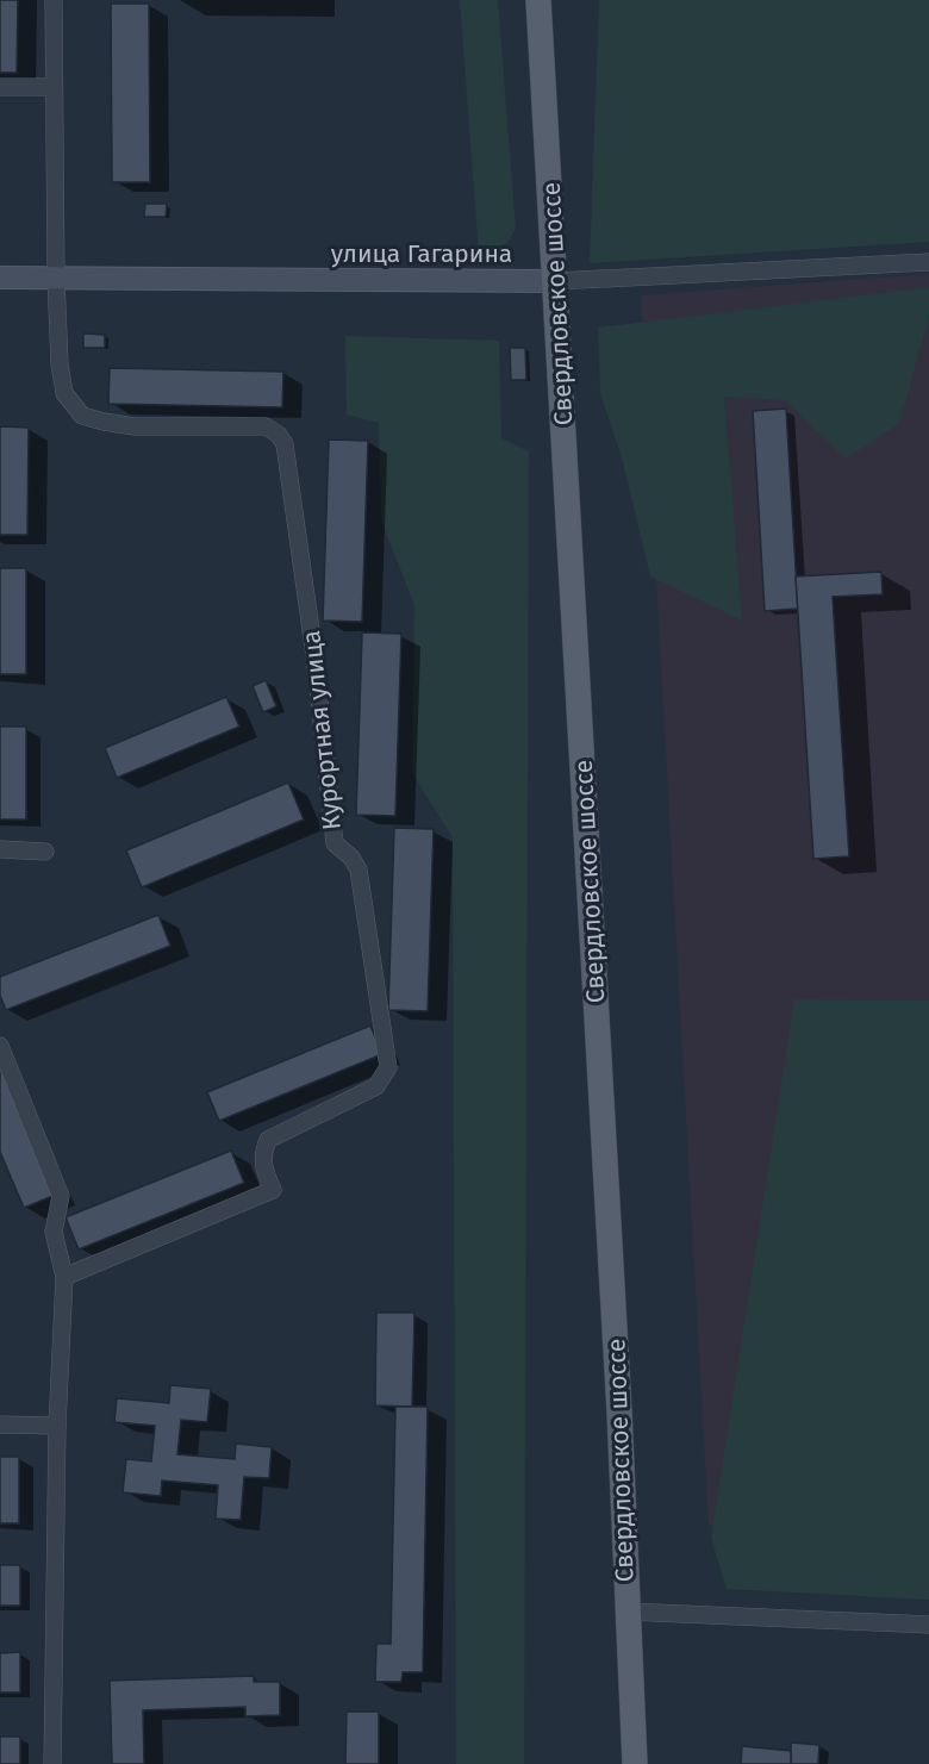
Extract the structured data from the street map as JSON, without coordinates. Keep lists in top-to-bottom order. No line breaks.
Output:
{"streets":{"main road":["Свердловское шоссе"],"street":["улица Гагарина","Курортная улица"]},"crossings":[["улица Гагарина","Свердловское шоссе"],["улица Гагарина","Курортная улица"]]}
